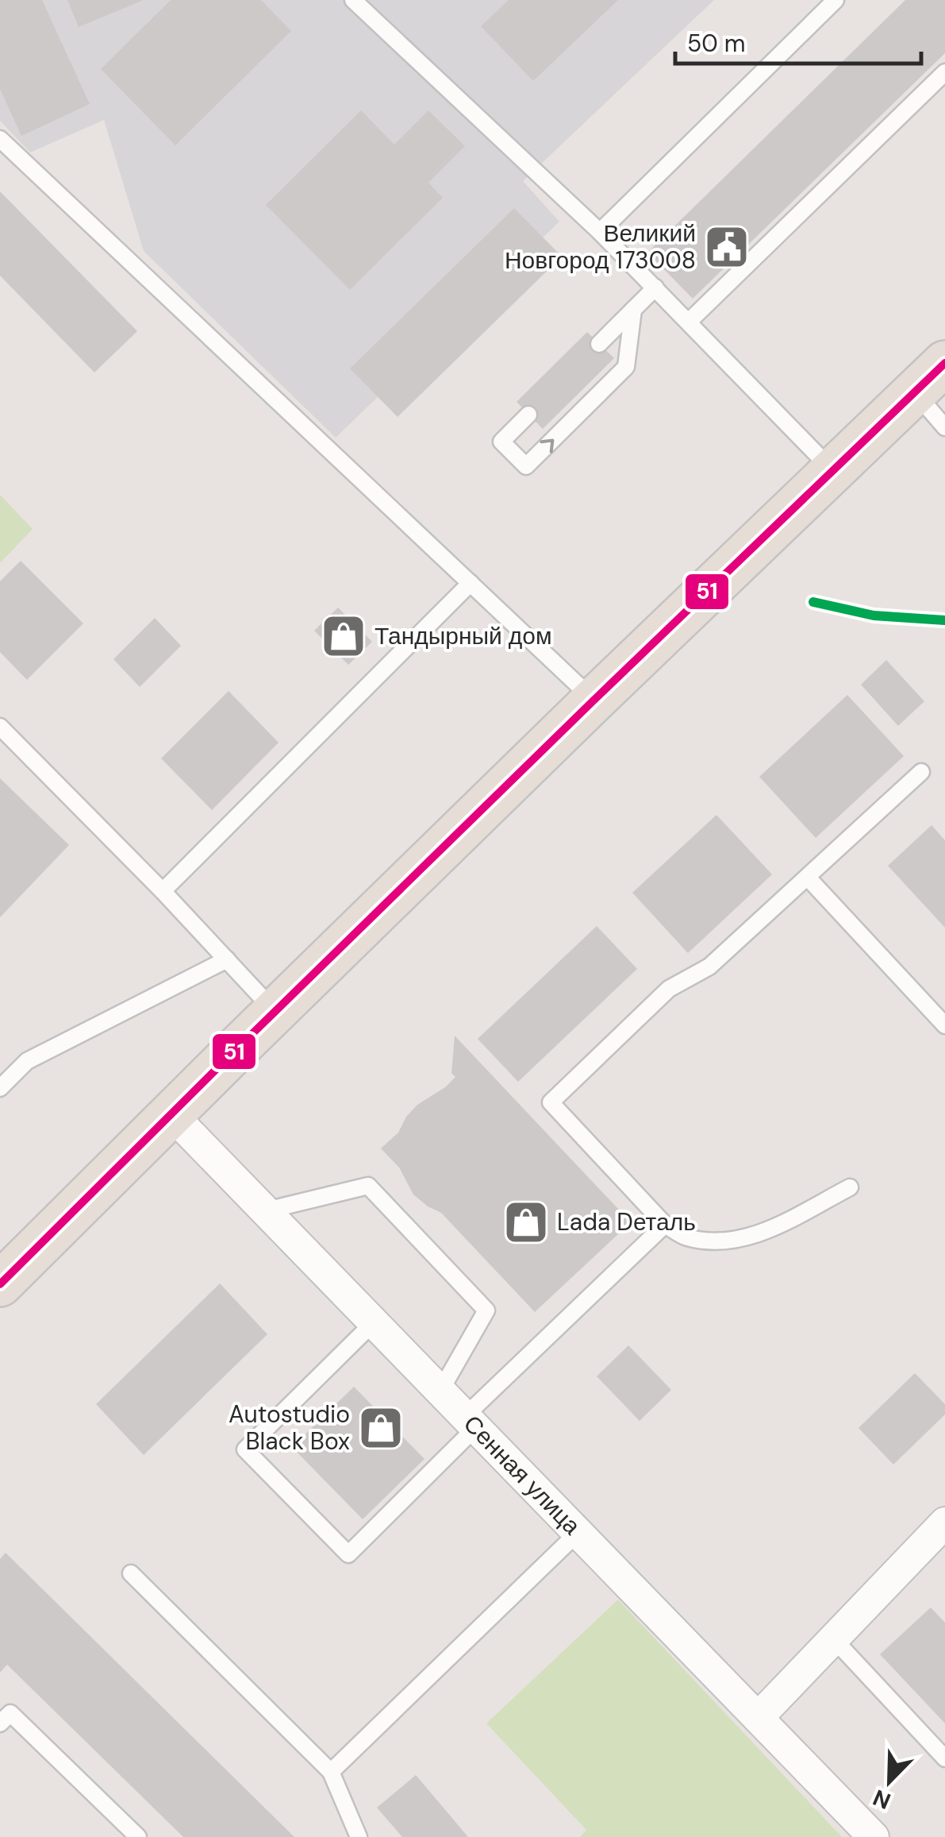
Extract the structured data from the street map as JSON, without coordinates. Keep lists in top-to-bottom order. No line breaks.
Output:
{"streets":{"street":["Сенная улица"]},"places":{"public building":["Великий Новгород 173008"],"shop":["Тандырный дом","Lada Dеталь","Autostudio Black Box"]},"lines":["transit line 51"],"scale_bar":"50 m","north":"bottom left"}
